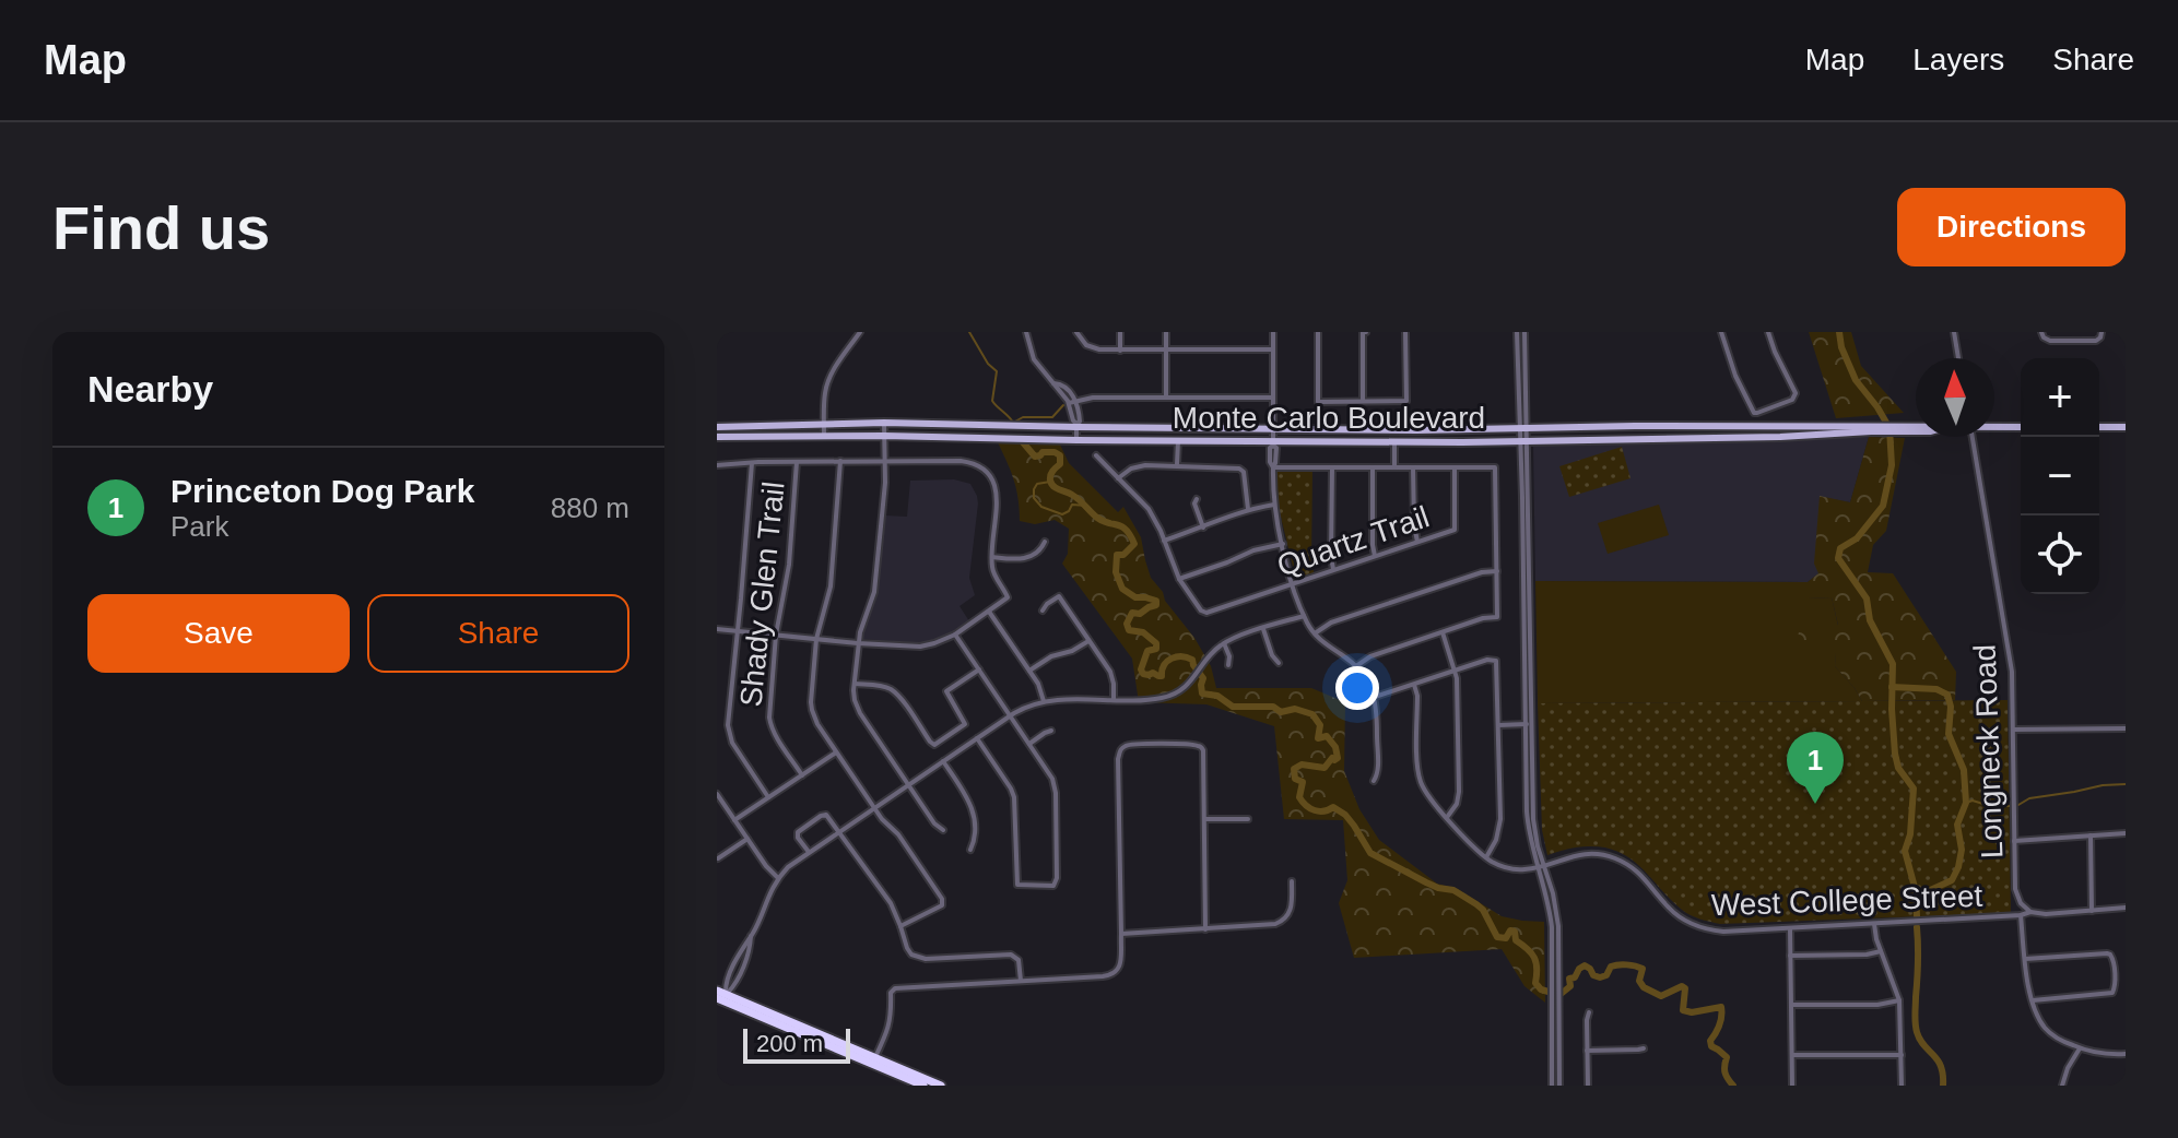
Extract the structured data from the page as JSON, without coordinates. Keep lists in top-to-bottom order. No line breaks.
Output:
{"streets":{"main road":["Monte Carlo Boulevard"],"street":["Quartz Trail","Shady Glen Trail","Longneck Road","West College Street"]},"crossings":[["Longneck Road","West College Street"]],"scale_bar":"200 m","north":"top","page":{"header":"Map","nav":["Map","Layers","Share"],"buttons":["Directions",["Save","Share"]],"title":"Find us","heading":"Nearby","map_buttons":["+","−"],"list":[{"mark":"1","name":"Princeton Dog Park","note":"Park","value":"880 m"}],"pins":"1","scale":"200 m"}}
